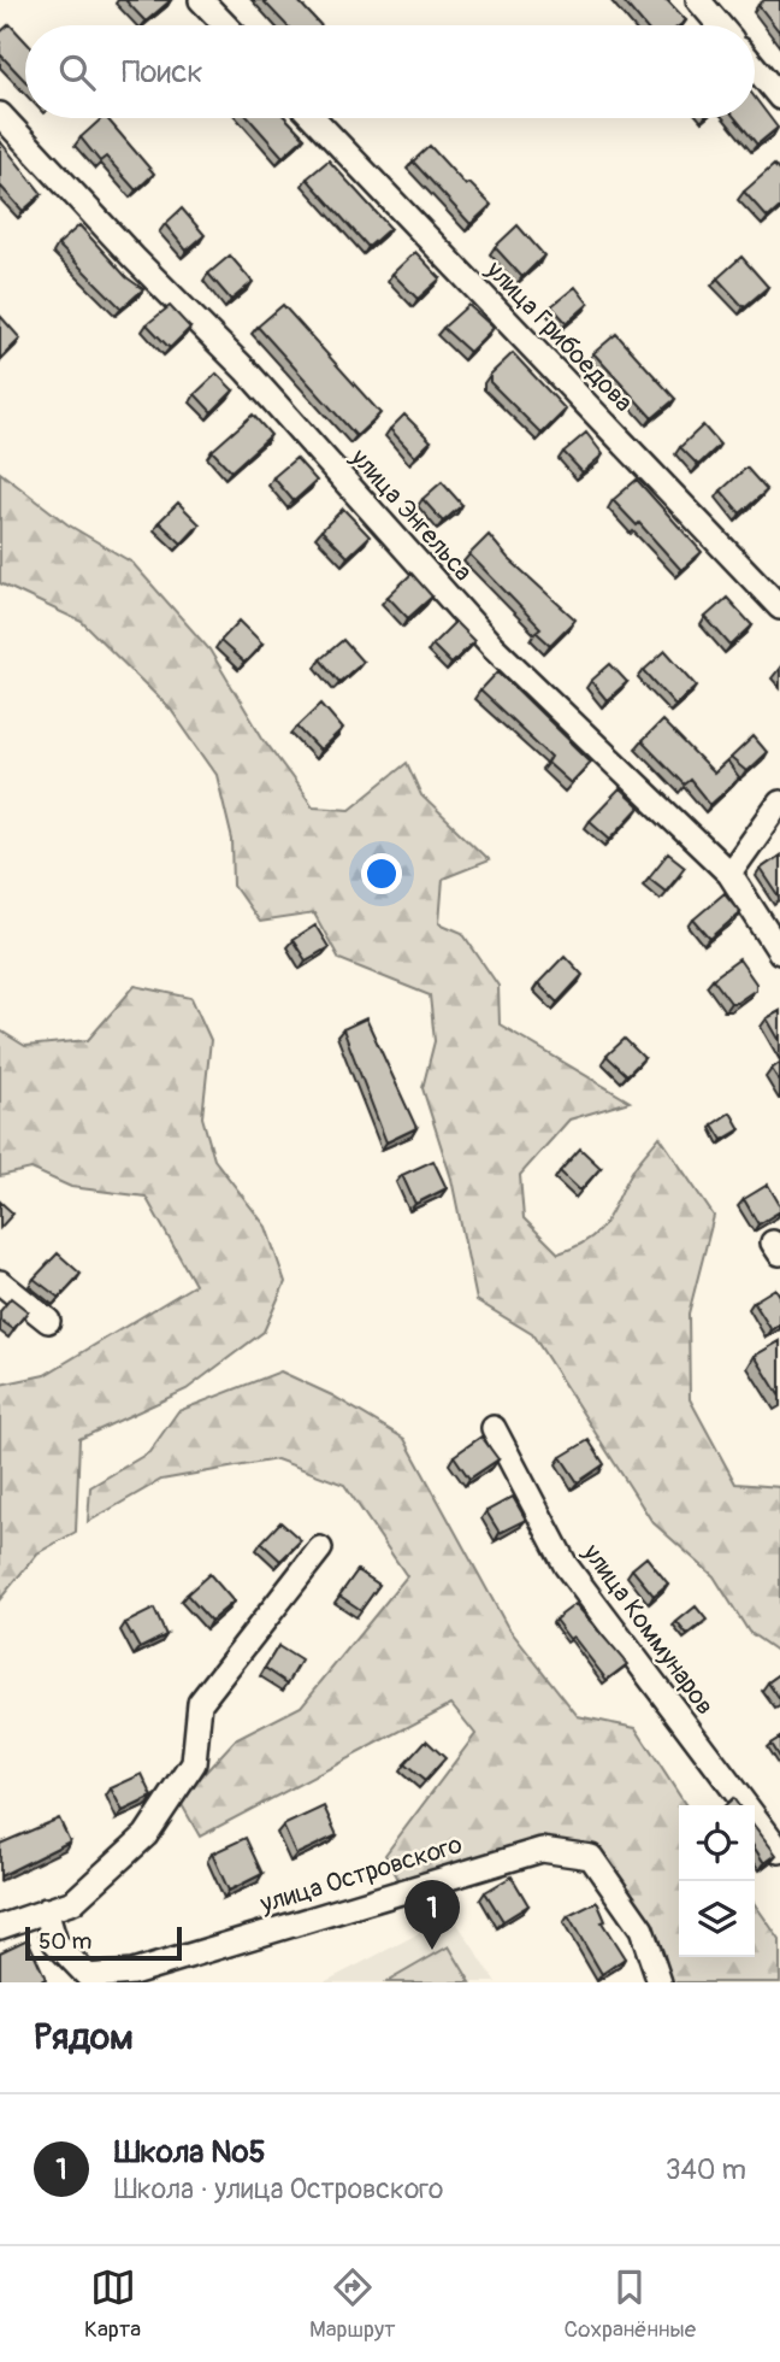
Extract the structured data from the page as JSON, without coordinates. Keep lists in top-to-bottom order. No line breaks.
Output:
{"streets":{"street":["улица Грибоедова","улица Энгельса","улица Коммунаров","улица Островского"]},"scale_bar":"50 m","page":{"search":"Поиск","pins":"1","scale":"50 m","heading":"Рядом","list":[{"mark":"1","name":"Школа №5","note":"Школа · улица Островского","value":"340 m"}],"nav":["Карта","Маршрут","Сохранённые"]}}
